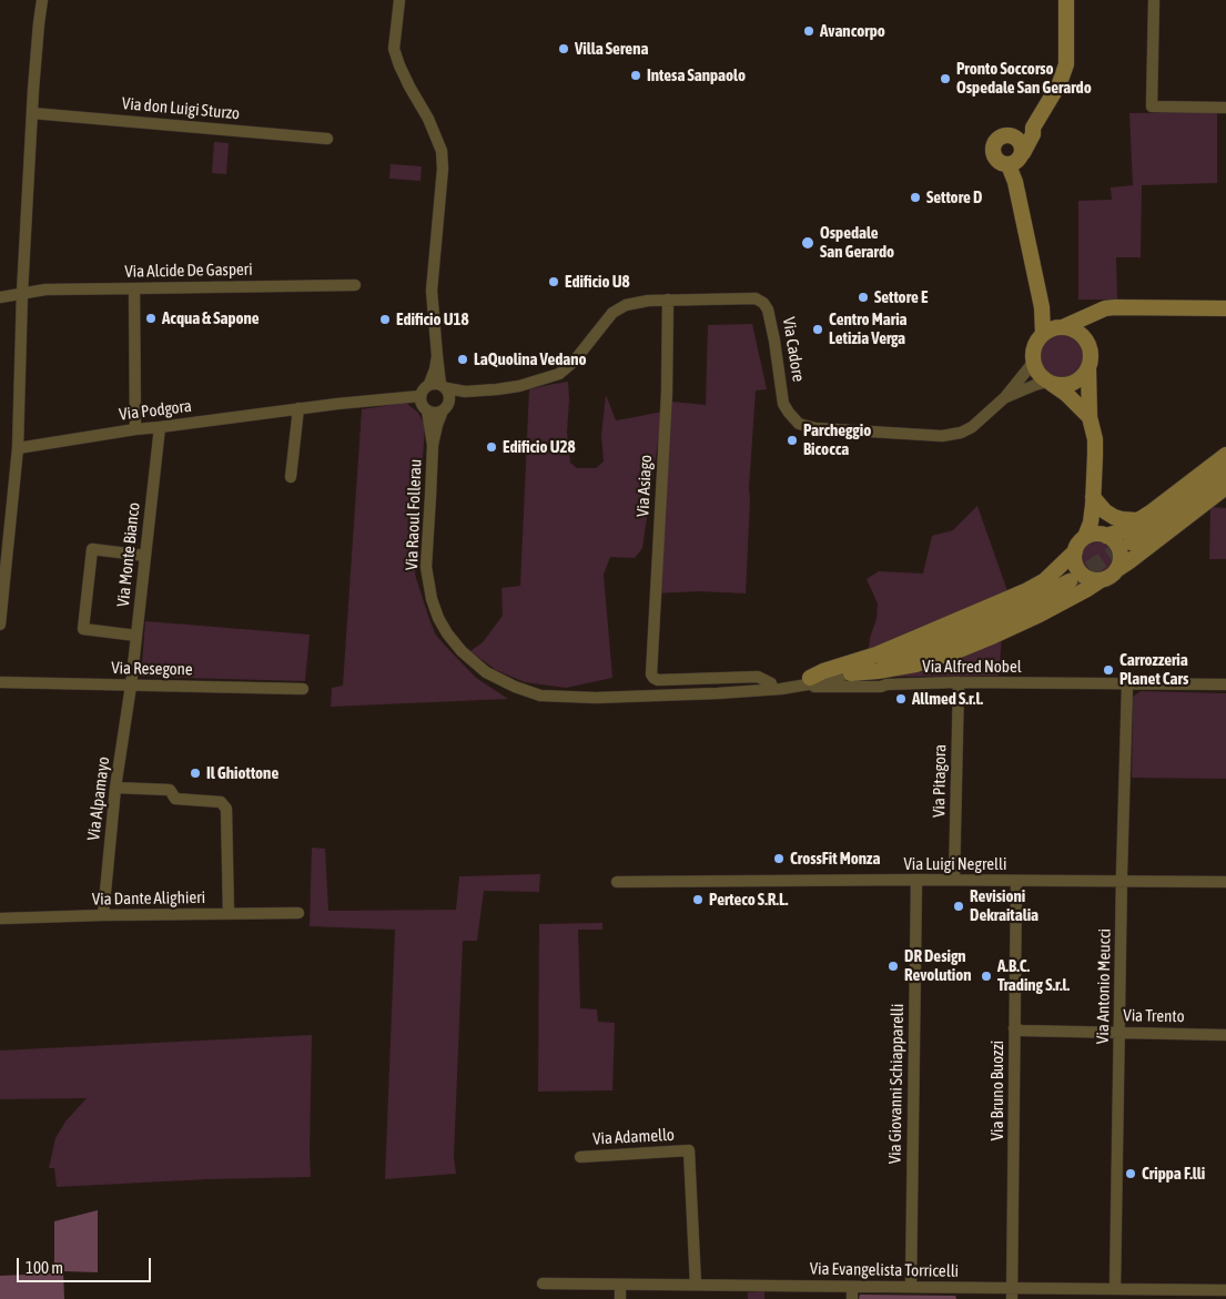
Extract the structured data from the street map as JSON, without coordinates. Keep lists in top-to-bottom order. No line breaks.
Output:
{"streets":{"street":["Via don Luigi Sturzo","Via Alcide De Gasperi","Via Cadore","Via Podgora","Via Asiago","Via Raoul Follerau","Via Monte Bianco","Via Alfred Nobel","Via Resegone","Via Pitagora","Via Alpamayo","Via Luigi Negrelli","Via Dante Alighieri","Via Antonio Meucci","Via Trento","Via Giovanni Schiapparelli","Via Bruno Buozzi","Via Adamello","Via Evangelista Torricelli"]},"crossings":[["Via Cadore","Via Podgora"],["Via Cadore","Via Asiago"],["Via Cadore","Via Raoul Follerau"],["Via Podgora","Via Raoul Follerau"],["Via Podgora","Via Monte Bianco"],["Via Asiago","Via Alfred Nobel"],["Via Raoul Follerau","Via Alfred Nobel"],["Via Monte Bianco","Via Resegone"],["Via Monte Bianco","Via Alpamayo"],["Via Alfred Nobel","Via Pitagora"],["Via Alfred Nobel","Via Antonio Meucci"],["Via Resegone","Via Alpamayo"],["Via Pitagora","Via Luigi Negrelli"],["Via Alpamayo","Via Dante Alighieri"],["Via Luigi Negrelli","Via Antonio Meucci"],["Via Luigi Negrelli","Via Giovanni Schiapparelli"],["Via Luigi Negrelli","Via Bruno Buozzi"],["Via Antonio Meucci","Via Trento"],["Via Antonio Meucci","Via Evangelista Torricelli"],["Via Trento","Via Bruno Buozzi"],["Via Giovanni Schiapparelli","Via Evangelista Torricelli"],["Via Bruno Buozzi","Via Evangelista Torricelli"],["Via Adamello","Via Evangelista Torricelli"]],"places":["Avancorpo","Villa Serena","Intesa Sanpaolo","Pronto Soccorso Ospedale San Gerardo","Settore D","Ospedale San Gerardo","Edificio U8","Settore E","Acqua & Sapone","Edificio U18","Centro Maria Letizia Verga","LaQuolina Vedano","Parcheggio Bicocca","Edificio U28","Carrozzeria Planet Cars","Allmed S.r.l.","Il Ghiottone","CrossFit Monza","Perteco S.R.L.","Revisioni Dekraitalia","DR Design Revolution","A.B.C. Trading S.r.l.","Crippa F.lli"],"scale_bar":"100 m"}
